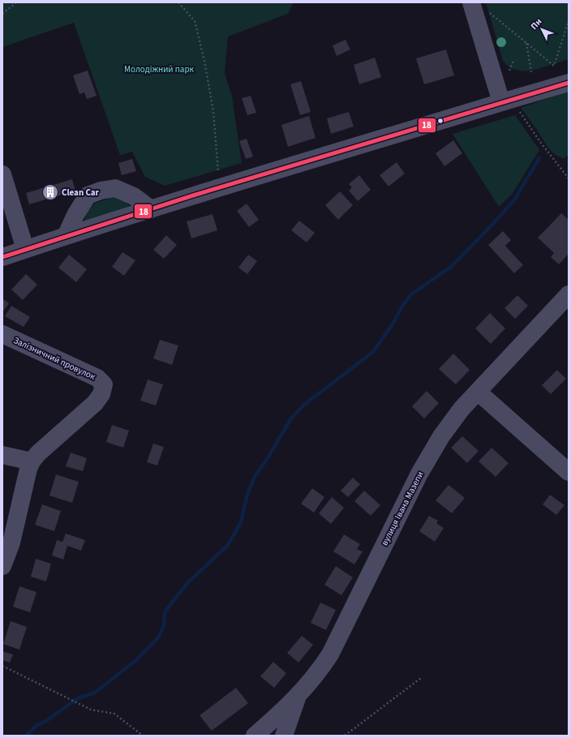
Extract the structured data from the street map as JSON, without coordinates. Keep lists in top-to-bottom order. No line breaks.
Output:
{"streets":{"street":["Залізничний провулок","вулиця Івана Мазепи"]},"parks":["Молодіжний парк"],"places":{"building":["Clean Car"]},"lines":["transit line 18"],"north":"top left"}
